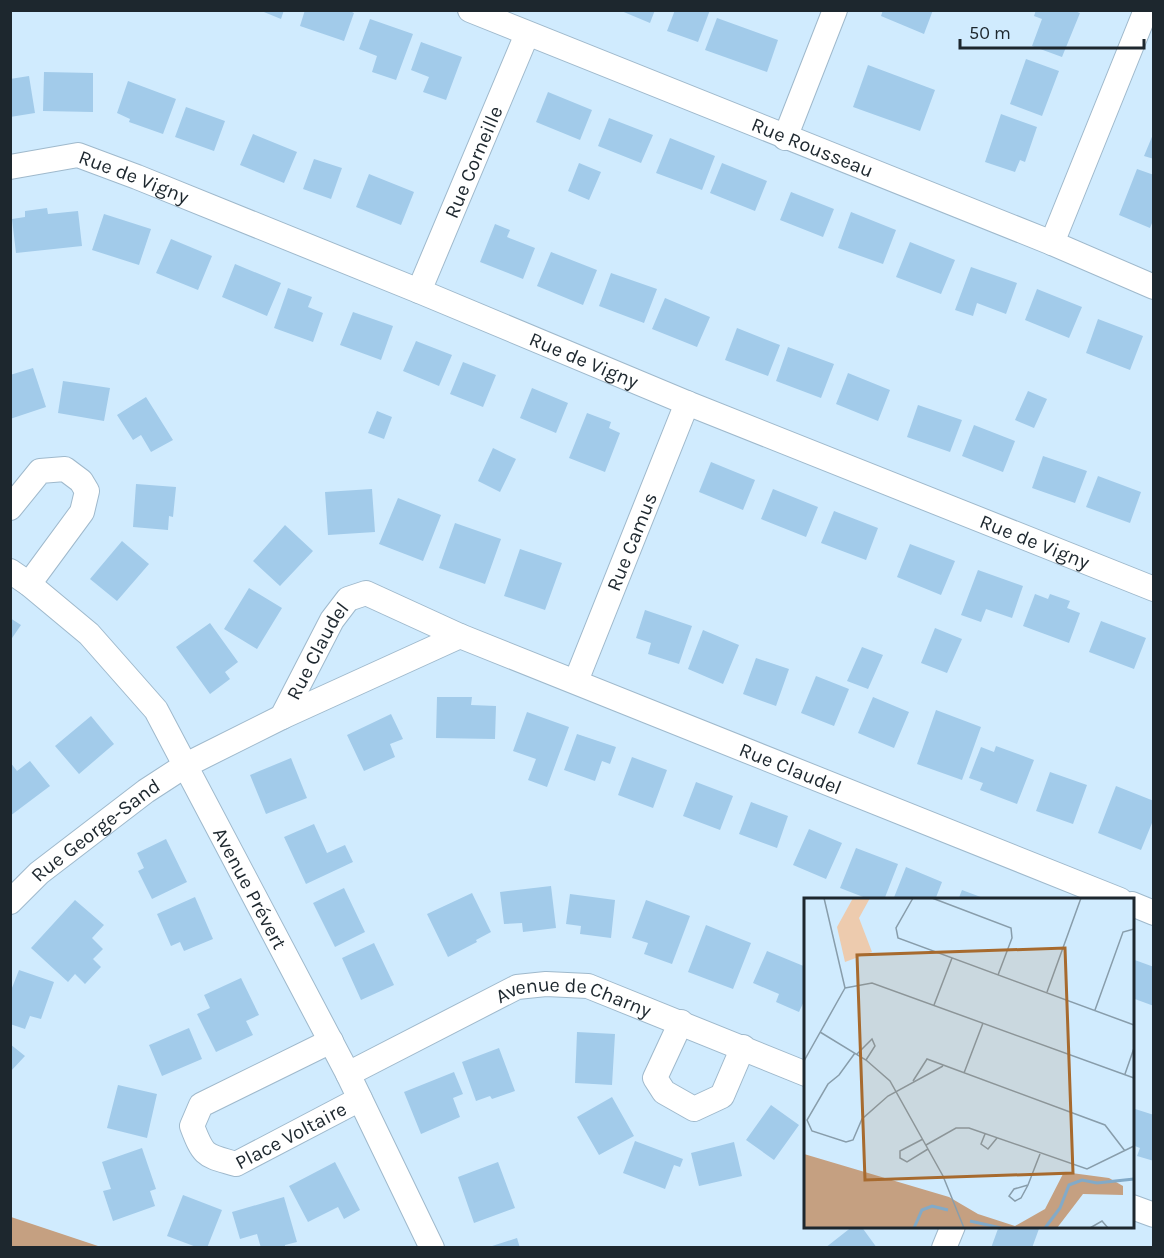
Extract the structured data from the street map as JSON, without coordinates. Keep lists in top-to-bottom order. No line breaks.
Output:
{"streets":{"street":["Rue Rousseau","Rue Corneille","Rue de Vigny","Rue Camus","Rue Claudel","Rue George-Sand","Avenue Prévert","Avenue de Charny","Place Voltaire"]},"crossings":[["Rue Rousseau","Rue Corneille"],["Rue Corneille","Rue de Vigny"],["Rue de Vigny","Rue Camus"],["Rue Camus","Rue Claudel"],["Rue Claudel","Rue George-Sand"],["Rue Claudel","Avenue Prévert"],["Rue George-Sand","Avenue Prévert"],["Avenue Prévert","Avenue de Charny"],["Avenue Prévert","Place Voltaire"]],"scale_bar":"50 m"}
